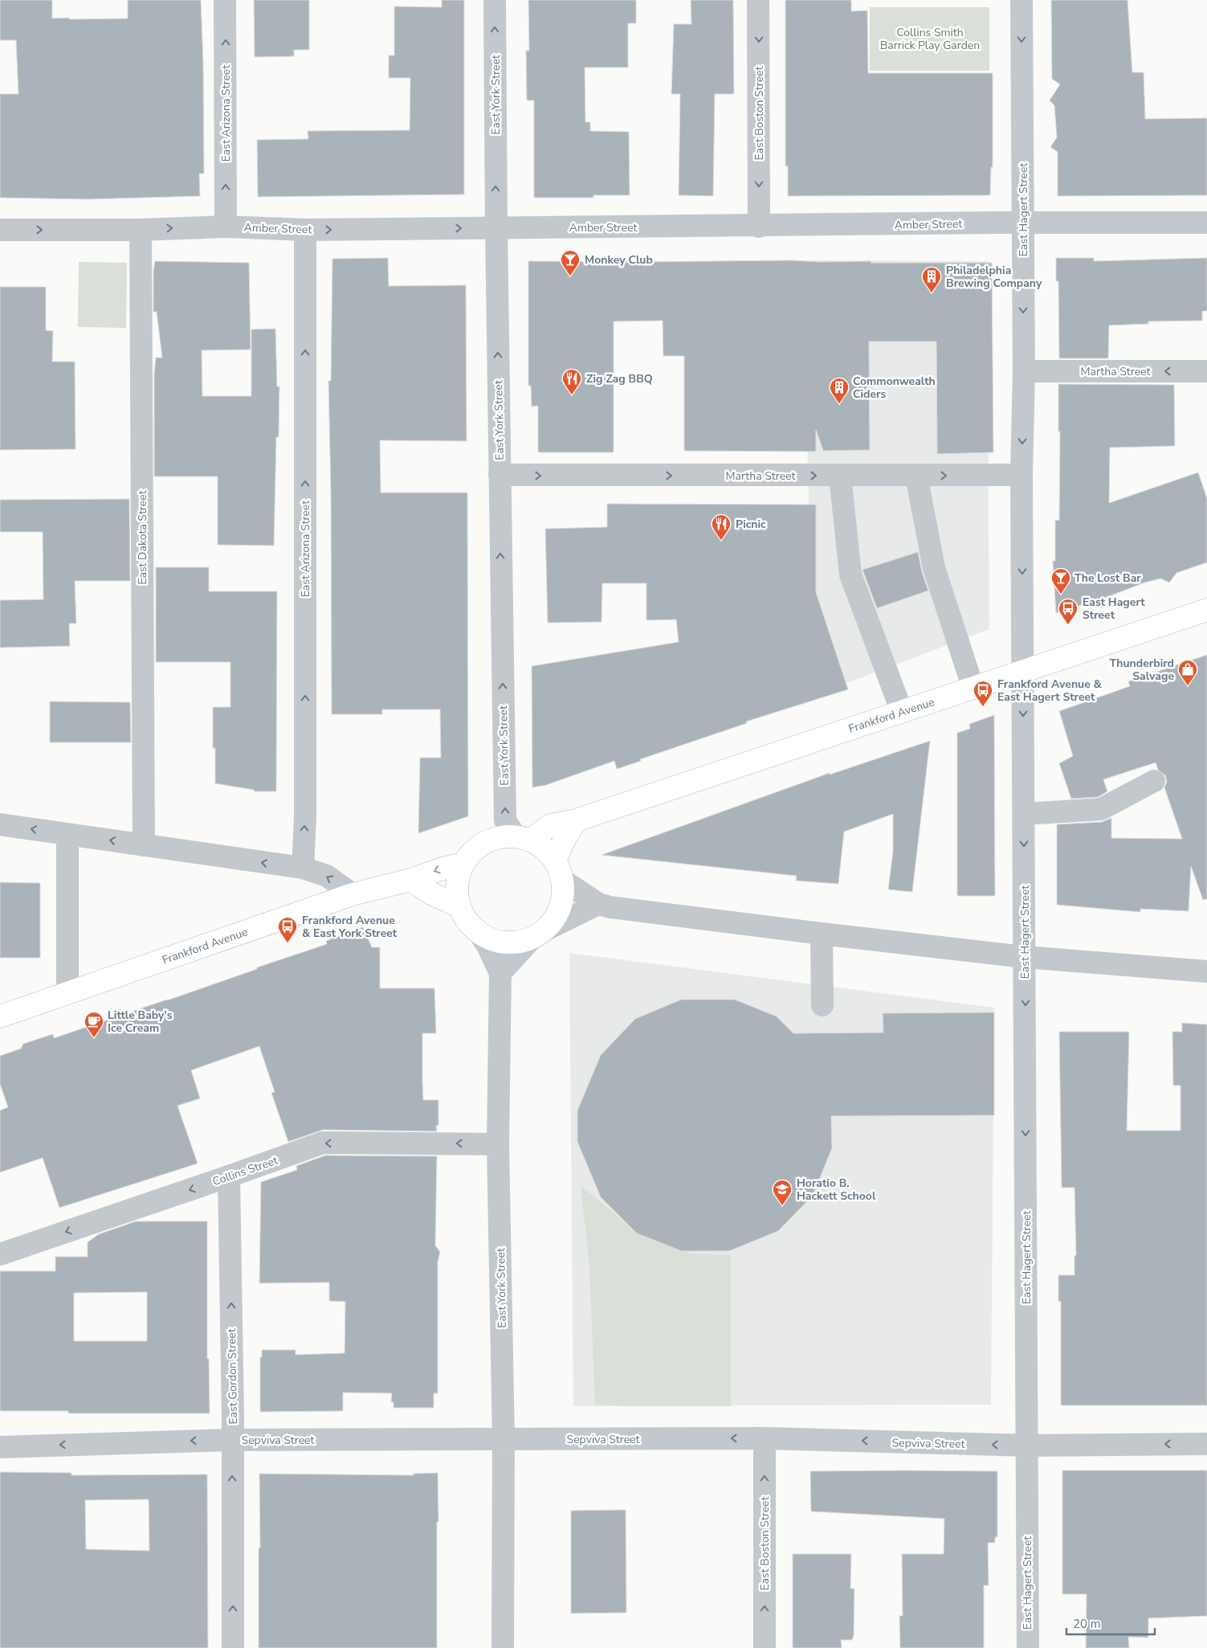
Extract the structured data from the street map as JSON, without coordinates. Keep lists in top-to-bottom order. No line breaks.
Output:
{"streets":{"main road":["Frankford Avenue"],"street":["East York Street","East Arizona Street","East Boston Street","East Hagert Street","Amber Street","Martha Street","East Dakota Street","Collins Street","East Gordon Street","Sepviva Street"]},"crossings":[["East York Street","Amber Street"],["East York Street","Martha Street"],["East York Street","Frankford Avenue"],["East York Street","Collins Street"],["East York Street","Sepviva Street"],["East Arizona Street","Amber Street"],["East Boston Street","Amber Street"],["East Boston Street","Sepviva Street"],["East Hagert Street","Amber Street"],["East Hagert Street","Martha Street"],["East Hagert Street","Frankford Avenue"],["East Hagert Street","Sepviva Street"],["Amber Street","East Dakota Street"],["Collins Street","East Gordon Street"],["East Gordon Street","Sepviva Street"]],"one_way":["East York Street","East Arizona Street","Collins Street","East Gordon Street","Sepviva Street"],"parks":["Collins Smith Barrick Play Garden"],"places":{"bar":["Monkey Club","The Lost Bar"],"building":["Philadelphia Brewing Company","Commonwealth Ciders"],"restaurant":["Zig Zag BBQ","Picnic"],"bus stop":["East Hagert Street","Frankford Avenue & East Hagert Street","Frankford Avenue & East York Street"],"shop":["Thunderbird Salvage"],"cafe":["Little Baby's Ice Cream"],"school or university":["Horatio B. Hackett School"]},"scale_bar":"20 m"}
